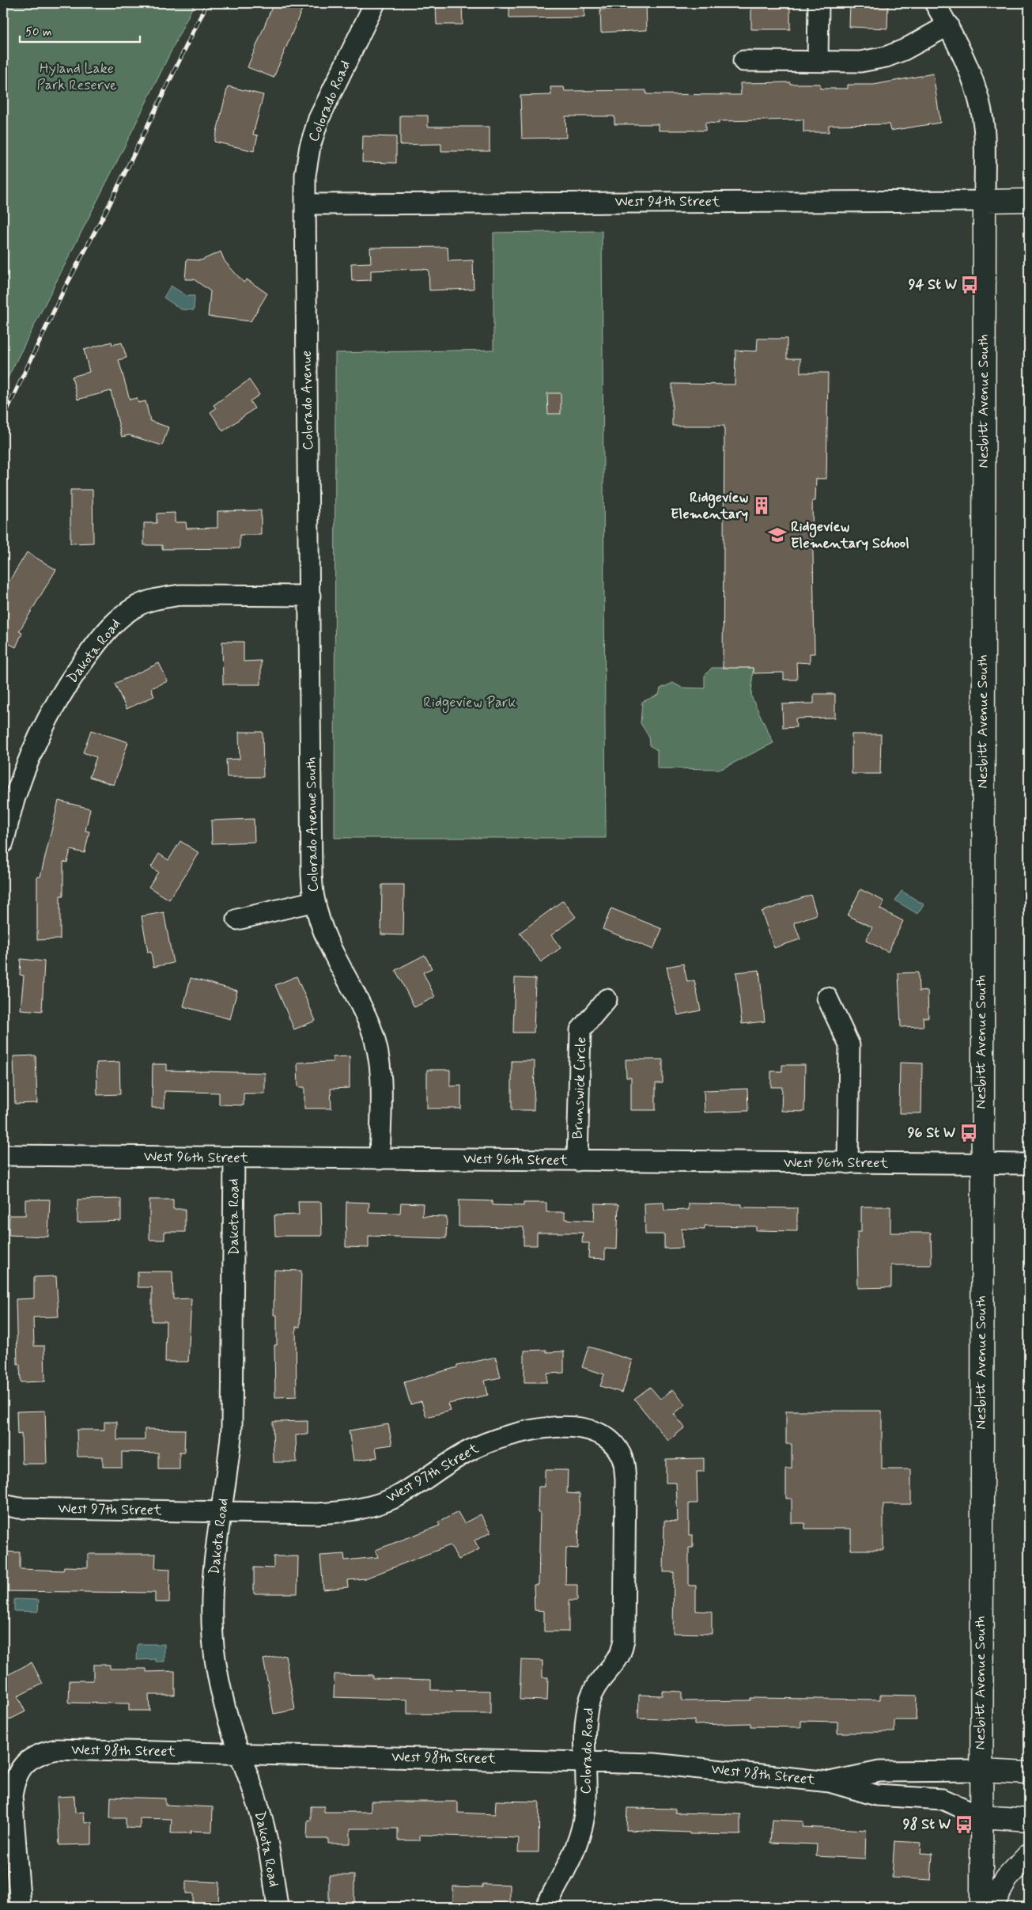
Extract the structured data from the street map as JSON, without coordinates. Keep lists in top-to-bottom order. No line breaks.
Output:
{"streets":{"street":["Colorado Road","West 94th Street","Colorado Avenue","Nesbitt Avenue South","Dakota Road","Colorado Avenue South","Brunswick Circle","West 96th Street","West 97th Street","West 98th Street"]},"crossings":[["Colorado Road","West 94th Street"],["Colorado Road","Colorado Avenue"],["Colorado Road","West 97th Street"],["Colorado Road","West 98th Street"],["West 94th Street","Colorado Avenue"],["West 94th Street","Nesbitt Avenue South"],["Colorado Avenue","Dakota Road"],["Colorado Avenue","Colorado Avenue South"],["Nesbitt Avenue South","West 96th Street"],["Nesbitt Avenue South","West 98th Street"],["Dakota Road","Colorado Avenue South"],["Dakota Road","West 96th Street"],["Dakota Road","West 97th Street"],["Dakota Road","West 98th Street"],["Colorado Avenue South","West 96th Street"],["Brunswick Circle","West 96th Street"]],"parks":["Hyland Lake Park Reserve","Ridgeview Park"],"places":{"bus stop":["94 St W","96 St W","98 St W"],"building":["Ridgeview Elementary"],"school or university":["Ridgeview Elementary School"]},"scale_bar":"50 m"}
